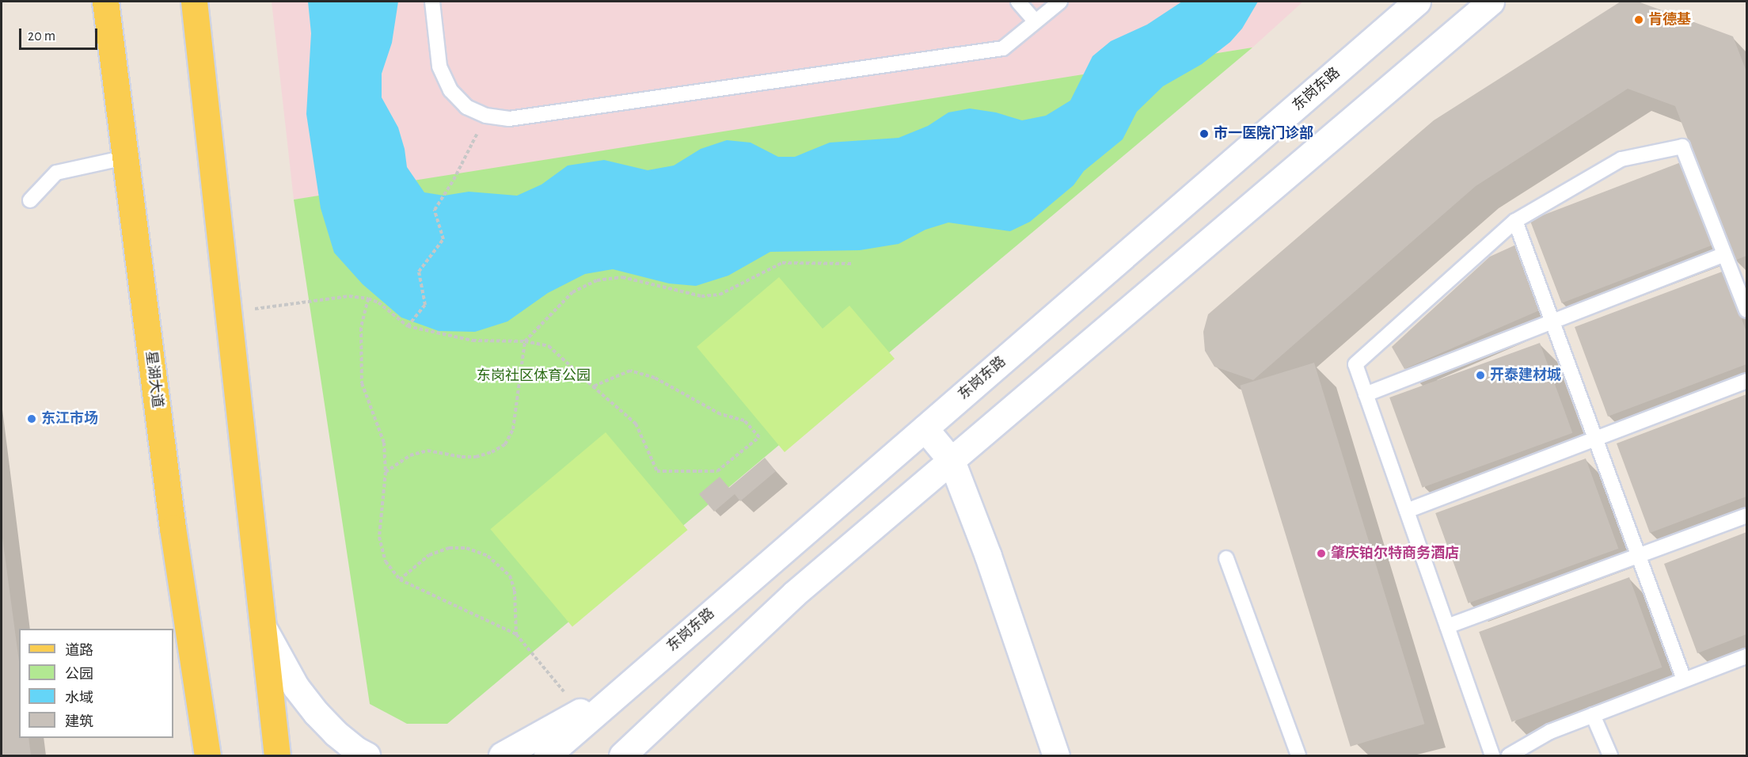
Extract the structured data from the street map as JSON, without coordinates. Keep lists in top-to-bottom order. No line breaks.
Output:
{"streets":{"main road":["东岗东路","星湖大道"]},"parks":["东岗社区体育公园"],"places":["肯德基","市一医院门诊部","开泰建材城","东江市场","肇庆铂尔特商务酒店"],"legend":["道路","公园","水域","建筑"],"scale_bar":"20 m"}
